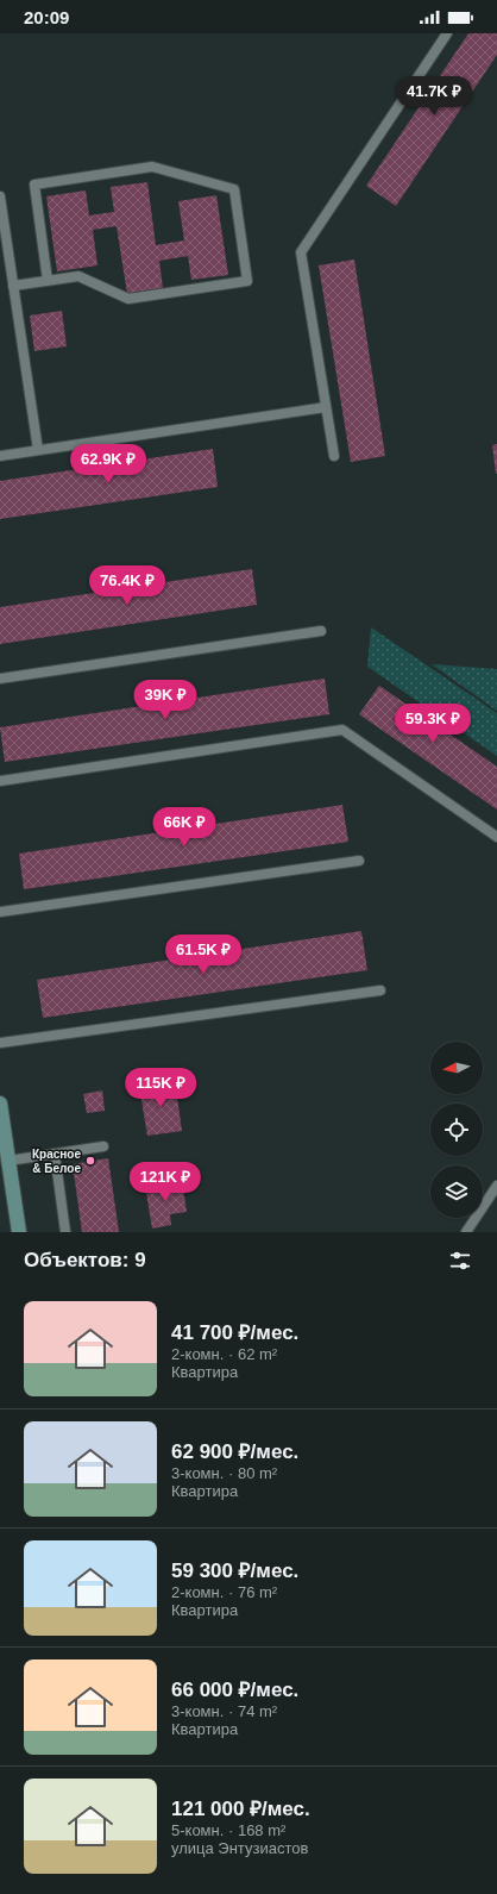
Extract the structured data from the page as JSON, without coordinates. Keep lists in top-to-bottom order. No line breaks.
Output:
{"places":["Красное & Белое"],"north":"left","page":{"status":"20:09","price":["41.7K ₽","62.9K ₽","76.4K ₽","39K ₽","59.3K ₽","66K ₽","61.5K ₽","115K ₽","121K ₽"],"heading":"Объектов: 9","list":[{"name":"41 700 ₽/мес.","note":"2-комн. · 62 m² · Квартира"},{"name":"62 900 ₽/мес.","note":"3-комн. · 80 m² · Квартира"},{"name":"59 300 ₽/мес.","note":"2-комн. · 76 m² · Квартира"},{"name":"66 000 ₽/мес.","note":"3-комн. · 74 m² · Квартира"},{"name":"121 000 ₽/мес.","note":"5-комн. · 168 m² · улица Энтузиастов"}]}}
